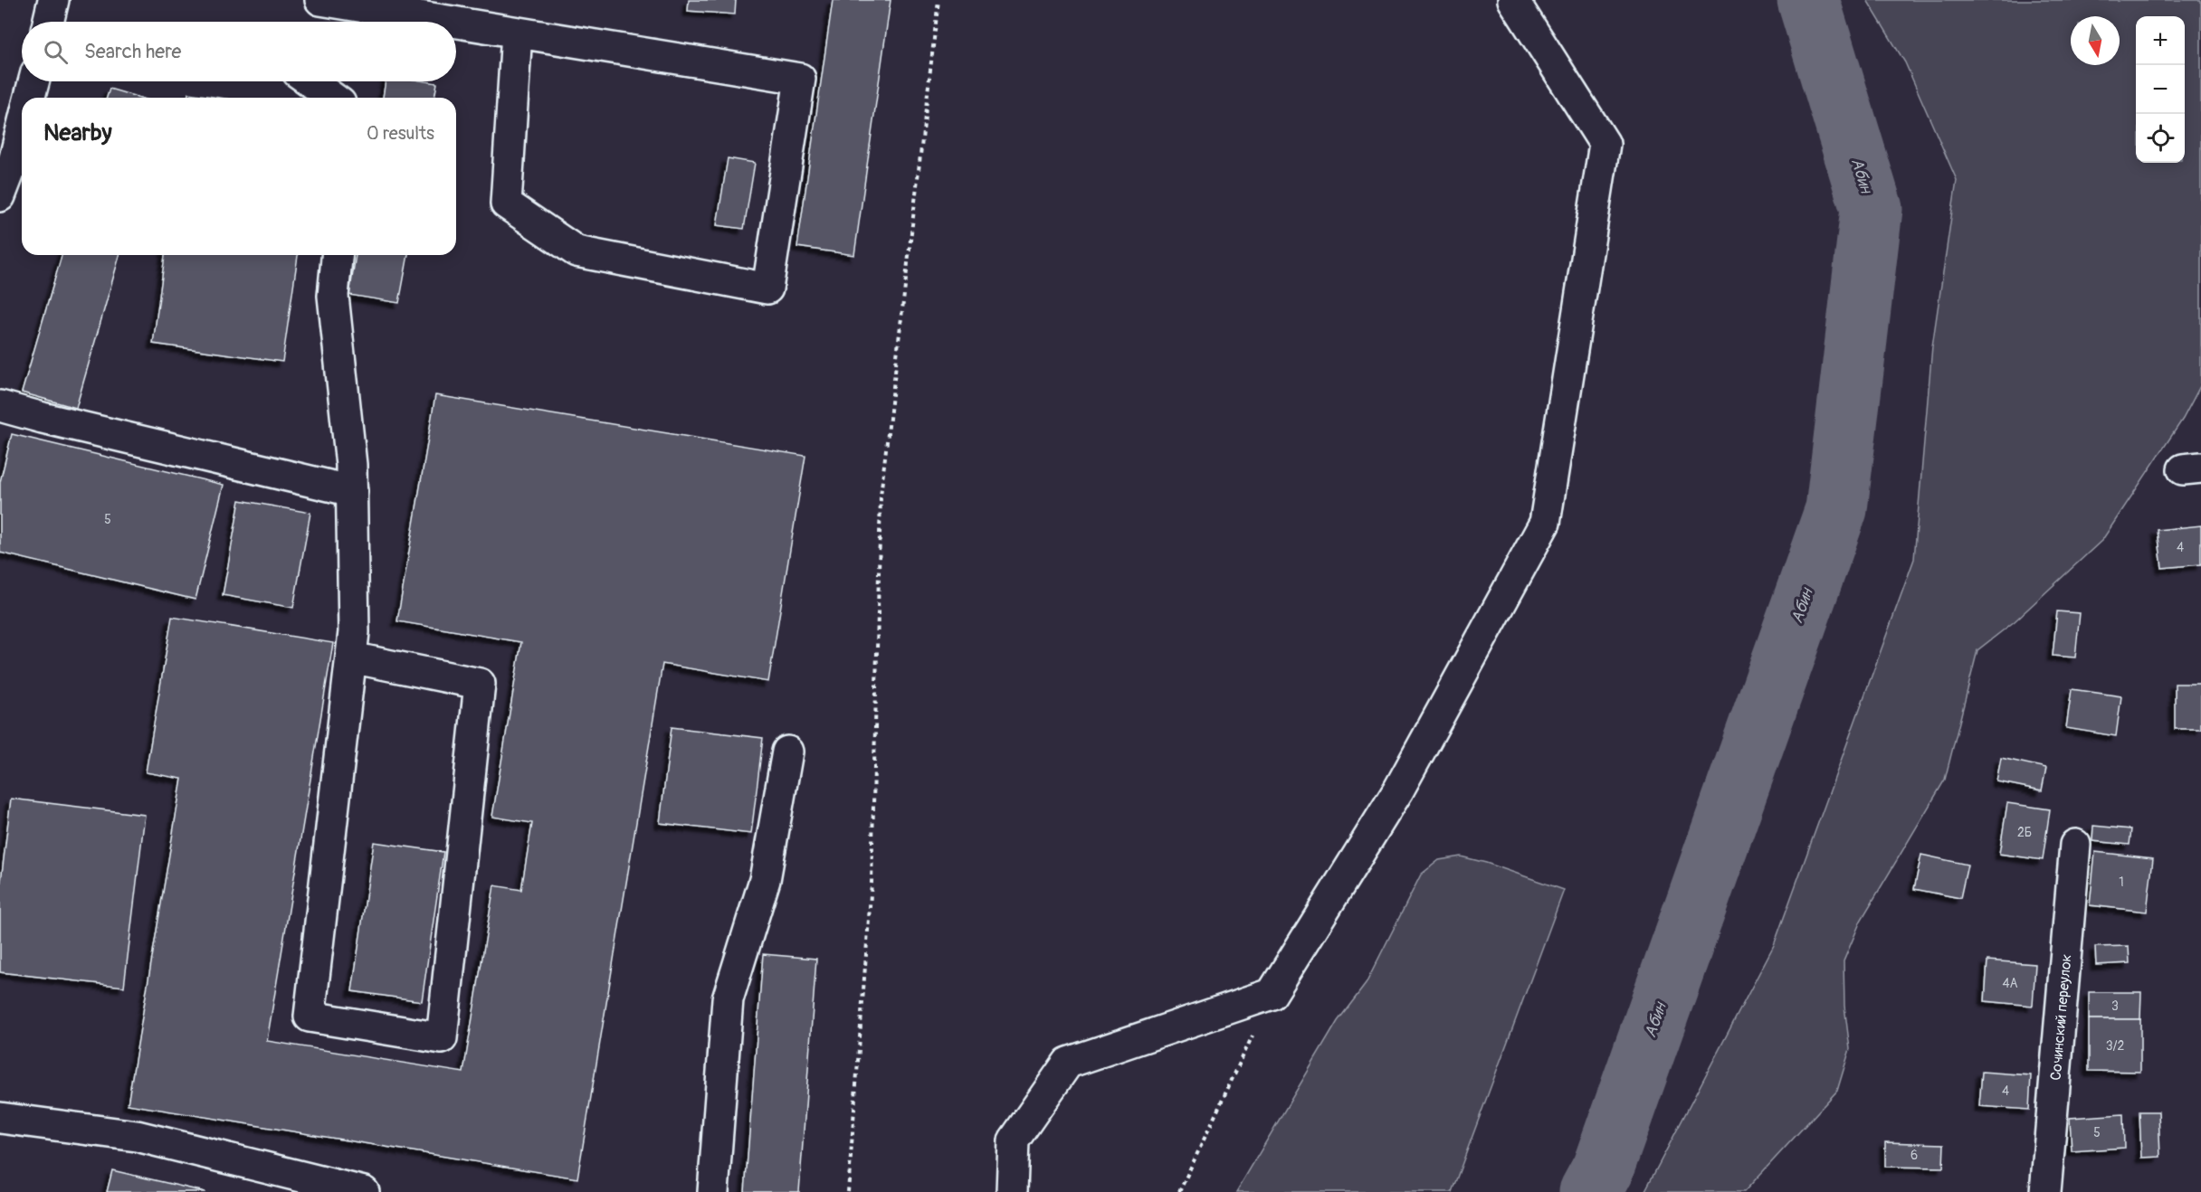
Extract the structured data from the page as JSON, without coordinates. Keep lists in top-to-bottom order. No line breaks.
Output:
{"streets":{"street":["Сочинский переулок"]},"water":["Абин"],"house_numbers":["5","4","2Б","1","4А","3","3/2","4","5","6"],"north":"bottom","page":{"map_buttons":["+","−"],"search":"Search here","heading":["Nearby","0 results"]}}
